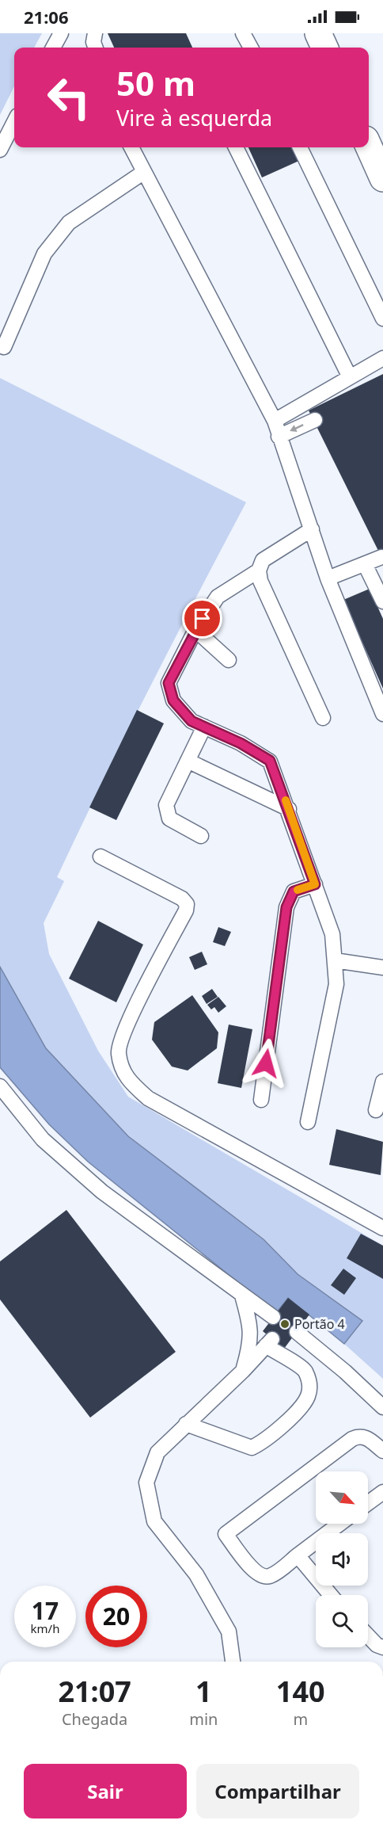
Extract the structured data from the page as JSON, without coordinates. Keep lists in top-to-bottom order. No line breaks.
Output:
{"places":["Portão 4"],"north":"bottom right","page":{"status":"21:06","turn":["50 m","Vire à esquerda"],"speed":"17 km/h","limit":"20","eta":["21:07","Chegada","1","min","140","m"],"buttons":["Sair","Compartilhar"]}}
